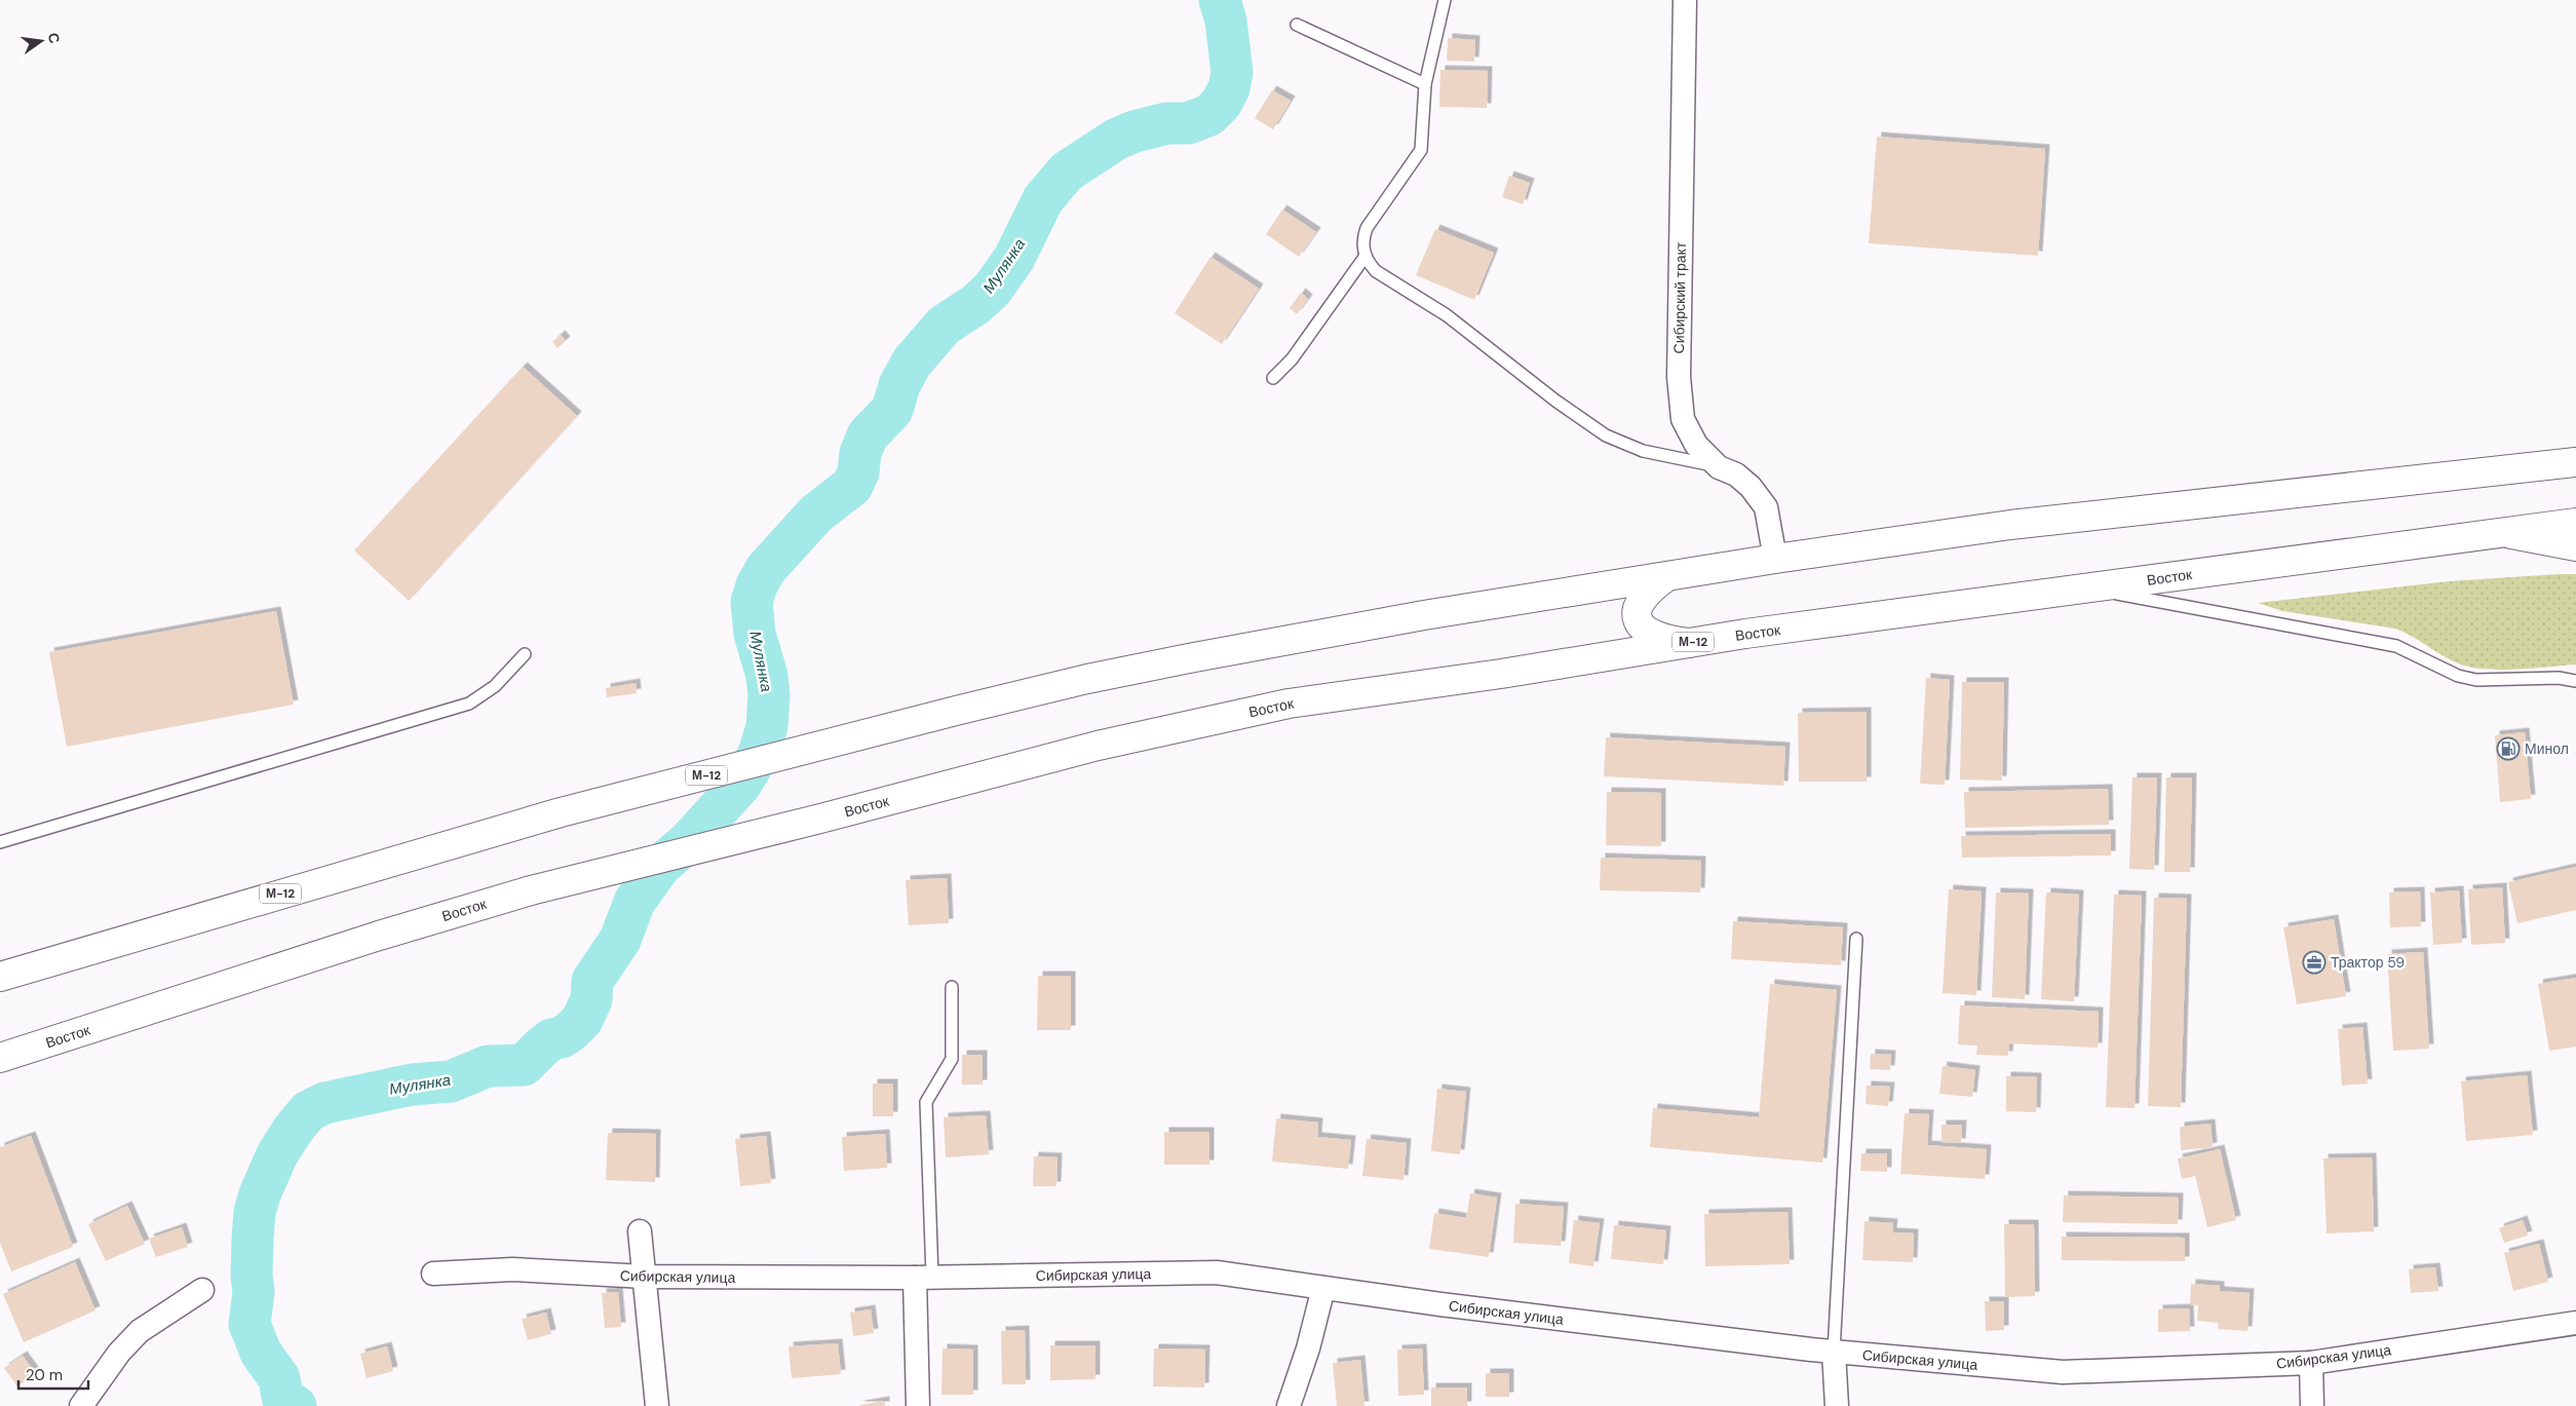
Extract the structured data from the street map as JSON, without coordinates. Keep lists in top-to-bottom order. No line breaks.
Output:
{"streets":{"main road":["Восток","М-12"],"street":["Сибирский тракт","Сибирская улица"]},"crossings":[["Сибирский тракт","М-12"]],"water":["Мулянка"],"places":{"fuel station":["Минол"],"office":["Трактор 59"]},"scale_bar":"20 m","north":"right"}
